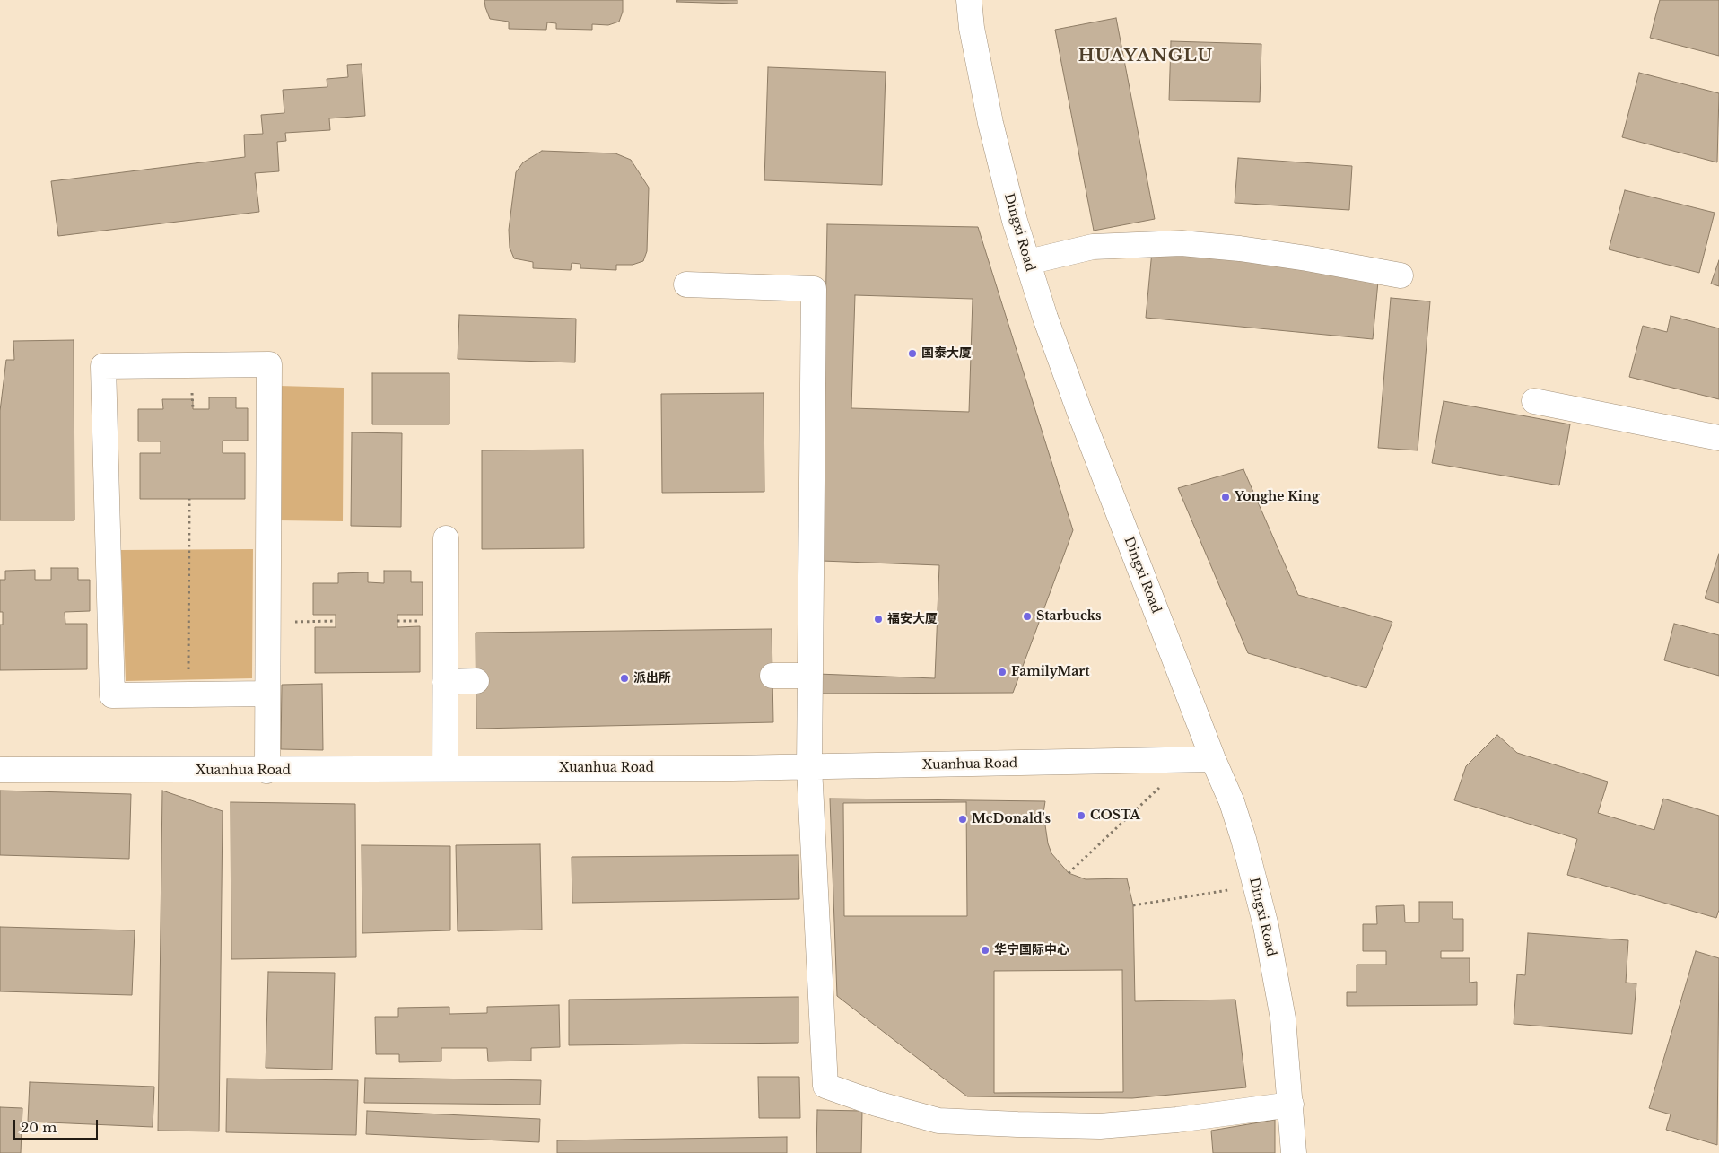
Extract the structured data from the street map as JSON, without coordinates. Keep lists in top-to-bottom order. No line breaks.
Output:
{"streets":{"street":["Dingxi Road","Xuanhua Road"]},"crossings":[["Dingxi Road","Xuanhua Road"]],"districts":["HUAYANGLU"],"places":["国泰大厦","Yonghe King","Starbucks","福安大厦","FamilyMart","派出所","COSTA","McDonald's","华宁国际中心"],"scale_bar":"20 m"}
